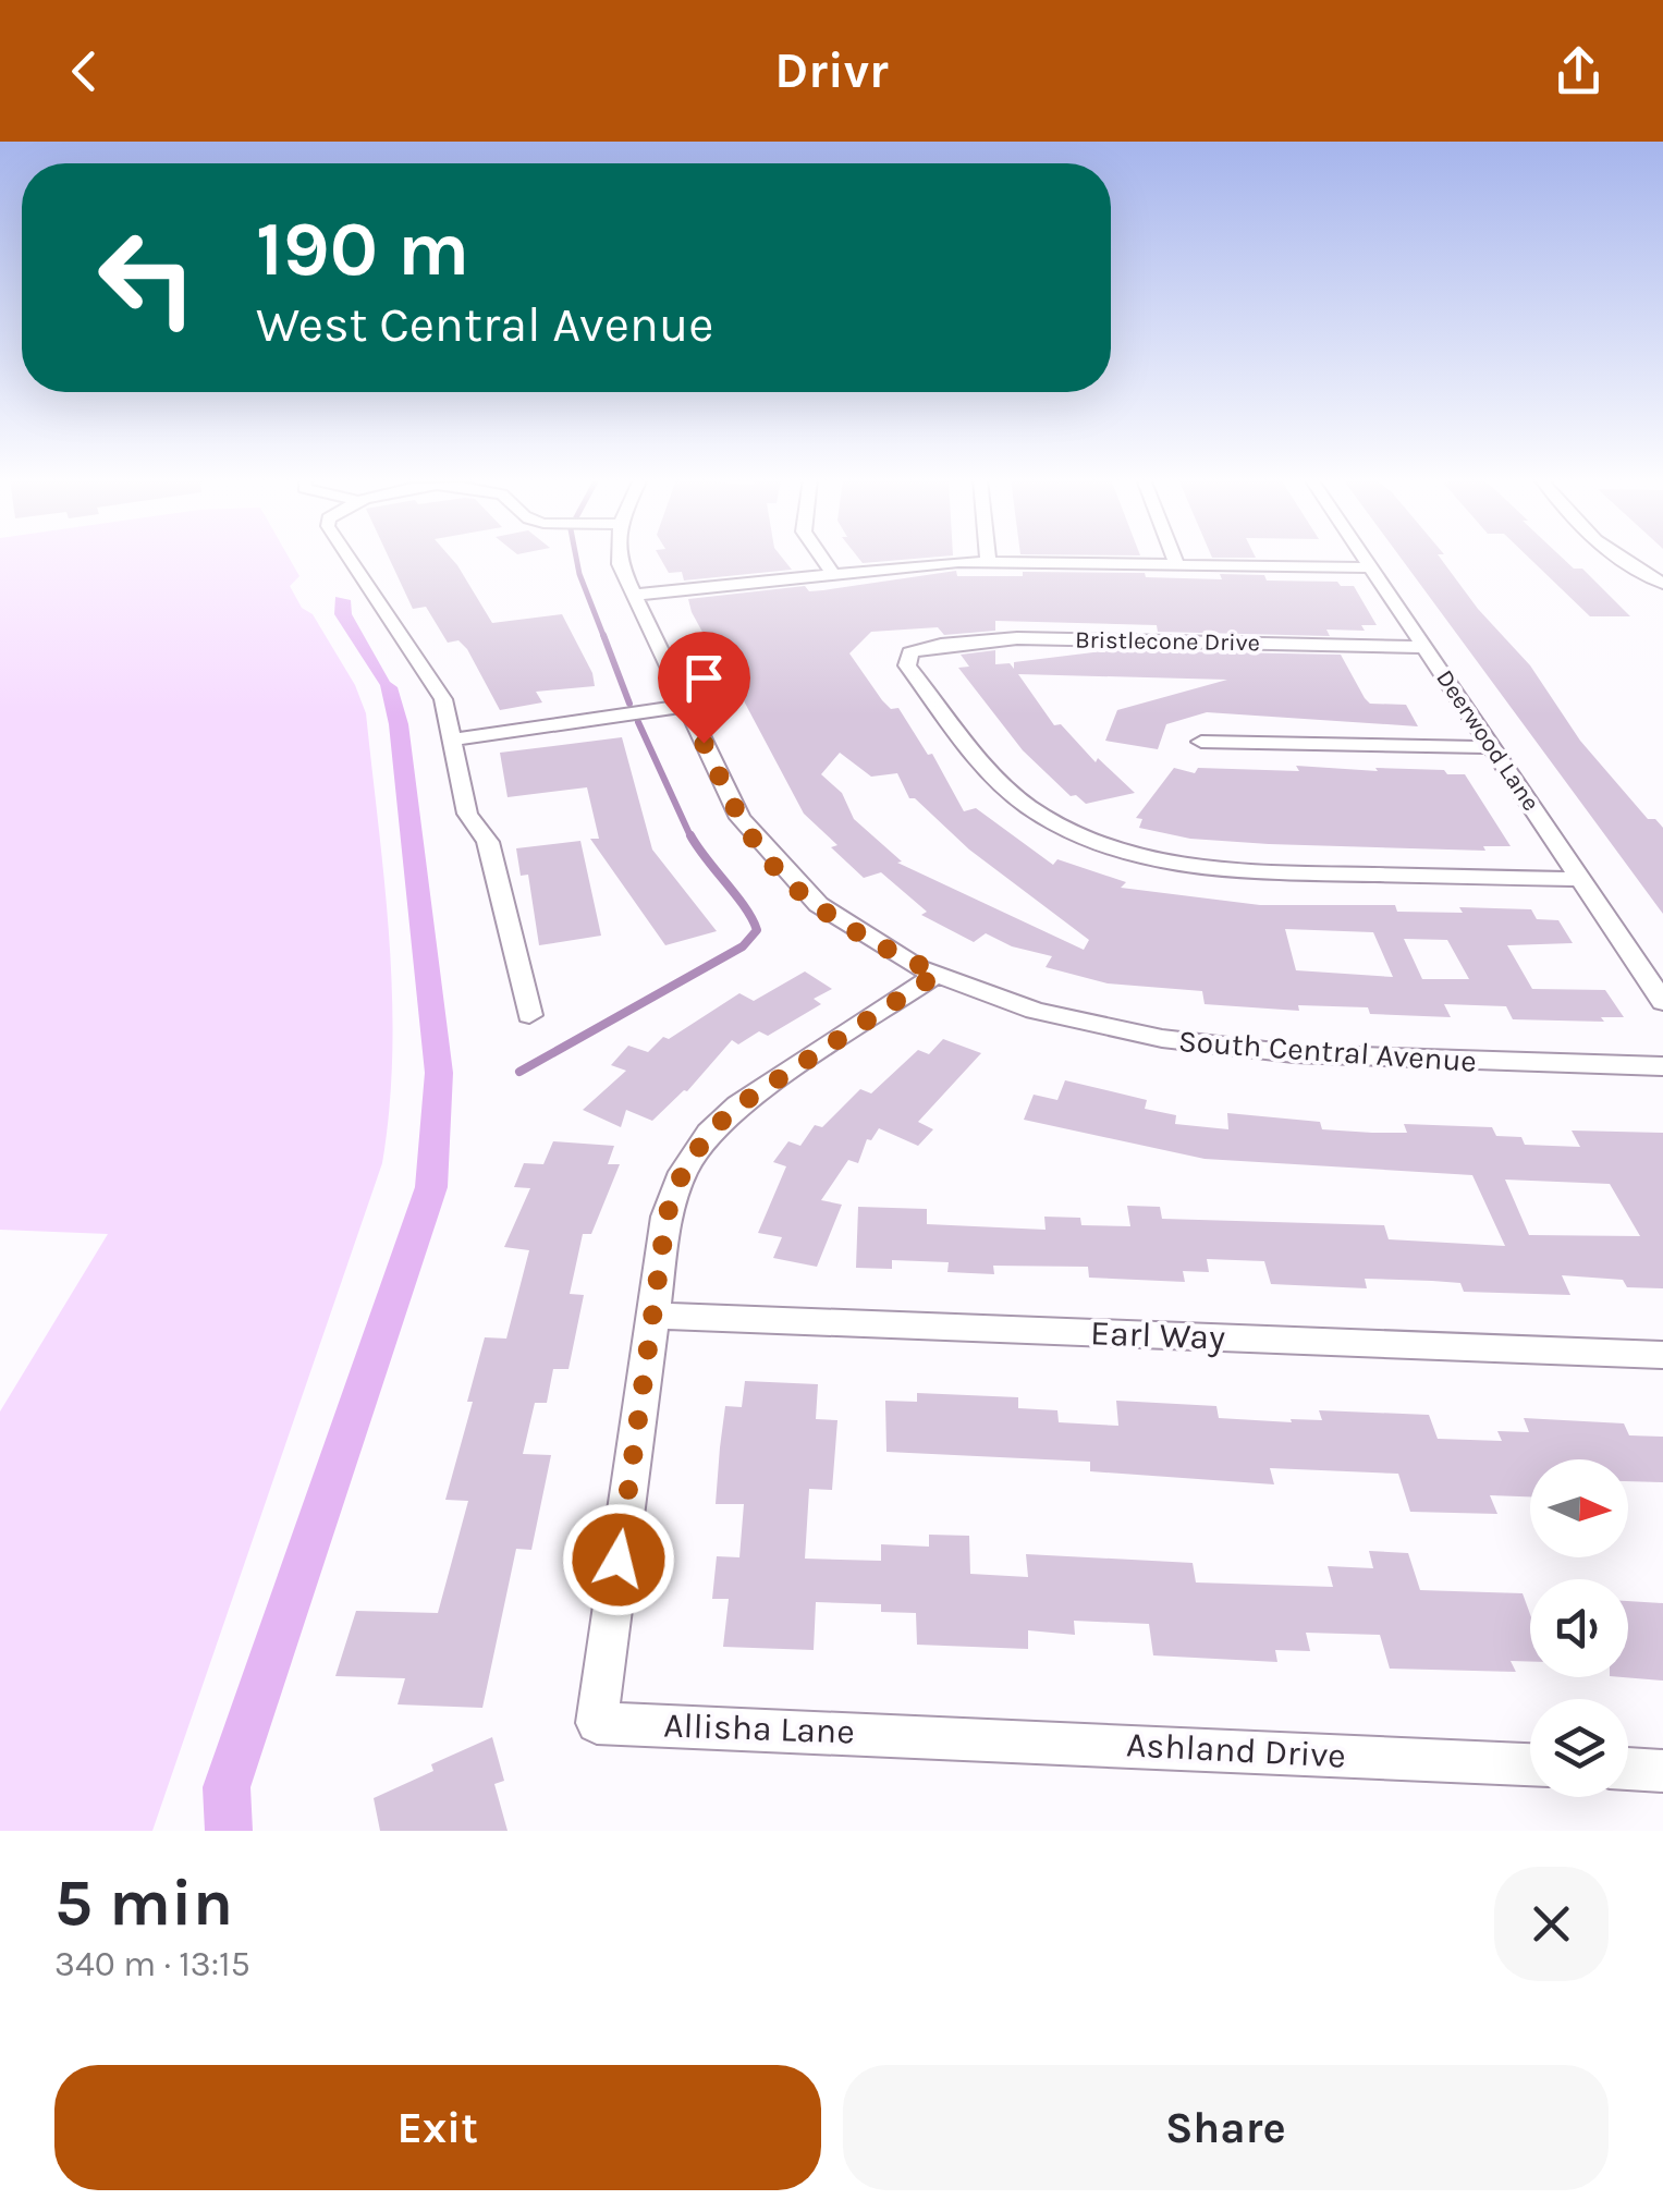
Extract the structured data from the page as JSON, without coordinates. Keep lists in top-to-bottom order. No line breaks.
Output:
{"streets":{"street":["Bristlecone Drive","Deerwood Lane","South Central Avenue","Earl Way","Allisha Lane","Ashland Drive"]},"crossings":[["Bristlecone Drive","Deerwood Lane"],["Earl Way","Allisha Lane"],["Allisha Lane","Ashland Drive"]],"north":"right","page":{"header":"Drivr","turn":["190 m","West Central Avenue"],"heading":["5 min","340 m · 13:15"],"buttons":["Exit","Share"]}}
